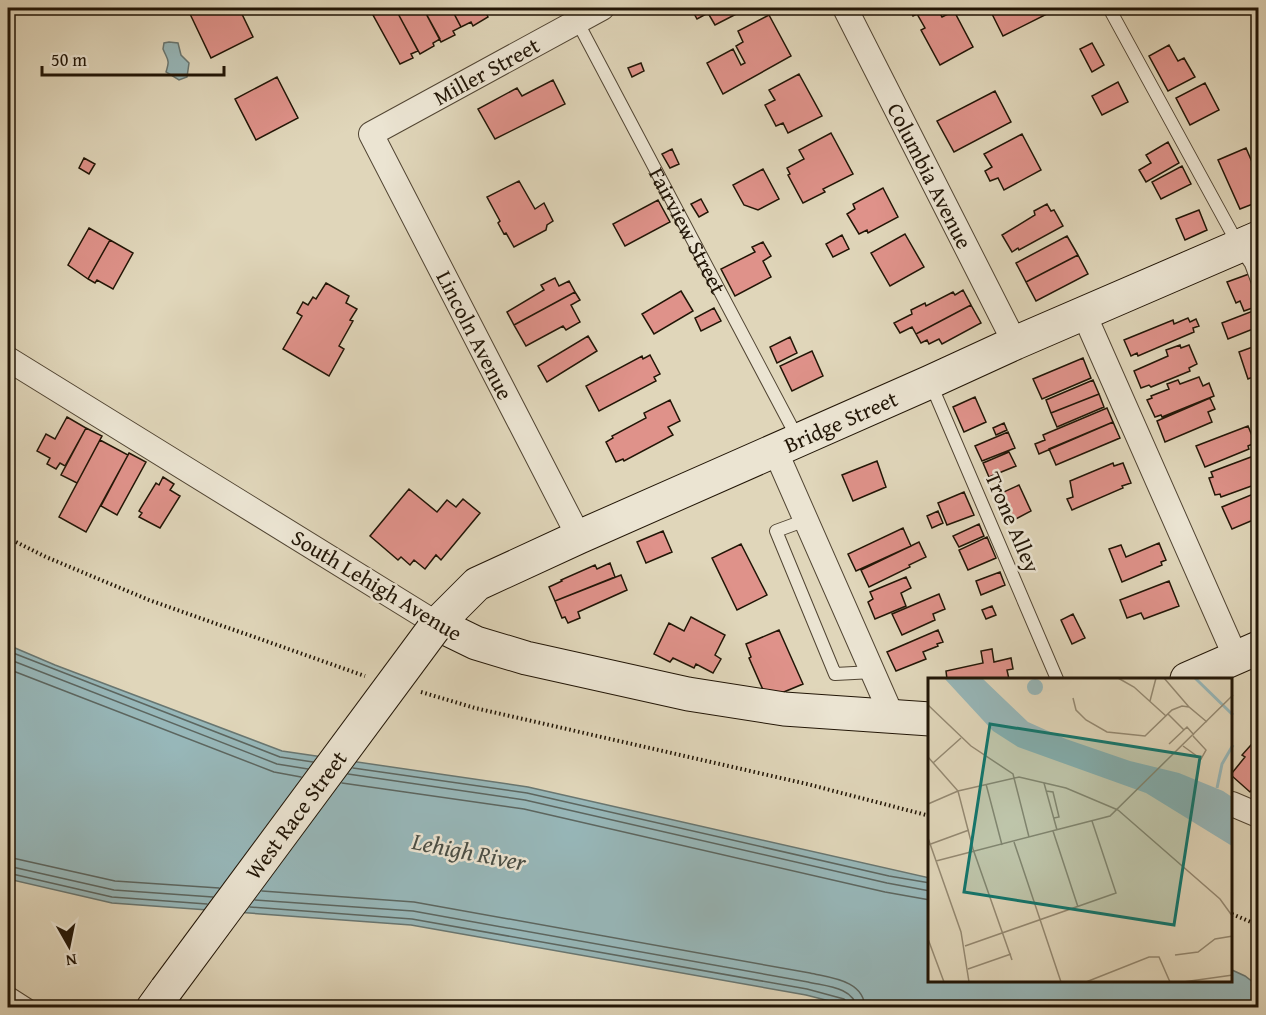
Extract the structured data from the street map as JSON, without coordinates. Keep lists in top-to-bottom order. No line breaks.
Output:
{"streets":{"main road":["Bridge Street","South Lehigh Avenue","West Race Street"],"street":["Miller Street","Columbia Avenue","Fairview Street","Lincoln Avenue"],"lane":["Trone Alley"]},"crossings":[["Miller Street","Fairview Street"],["Miller Street","Lincoln Avenue"],["Columbia Avenue","Bridge Street"],["Fairview Street","Bridge Street"],["Fairview Street","South Lehigh Avenue"],["Lincoln Avenue","Bridge Street"],["Bridge Street","Trone Alley"],["Bridge Street","South Lehigh Avenue"],["Bridge Street","West Race Street"],["South Lehigh Avenue","West Race Street"]],"water":["Lehigh River"],"scale_bar":"50 m","north":"bottom"}
